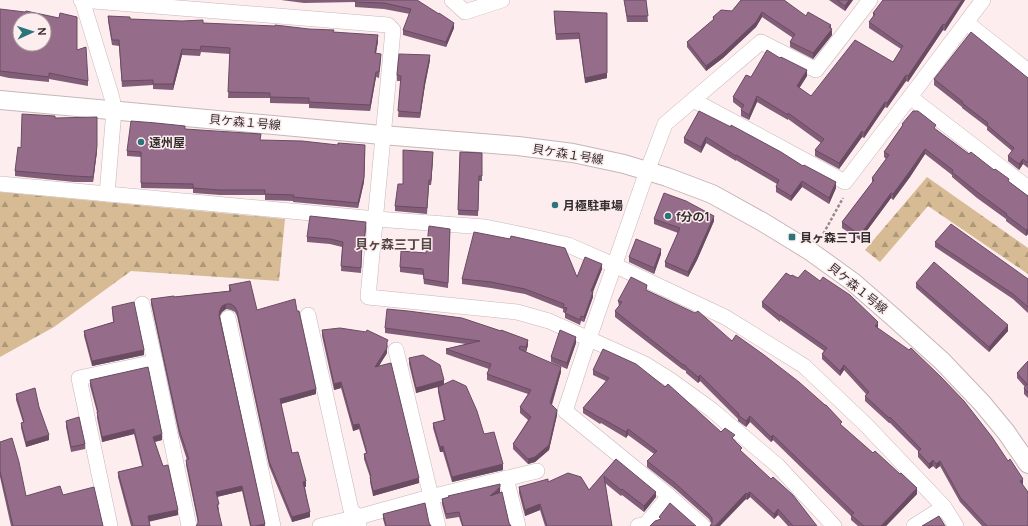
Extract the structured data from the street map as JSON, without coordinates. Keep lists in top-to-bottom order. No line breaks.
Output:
{"streets":{"street":["貝ケ森１号線"]},"districts":["貝ヶ森三丁目"],"places":{"other":["遠州屋","月極駐車場","f分の1"],"transit":["貝ヶ森三丁目"]},"north":"right"}
